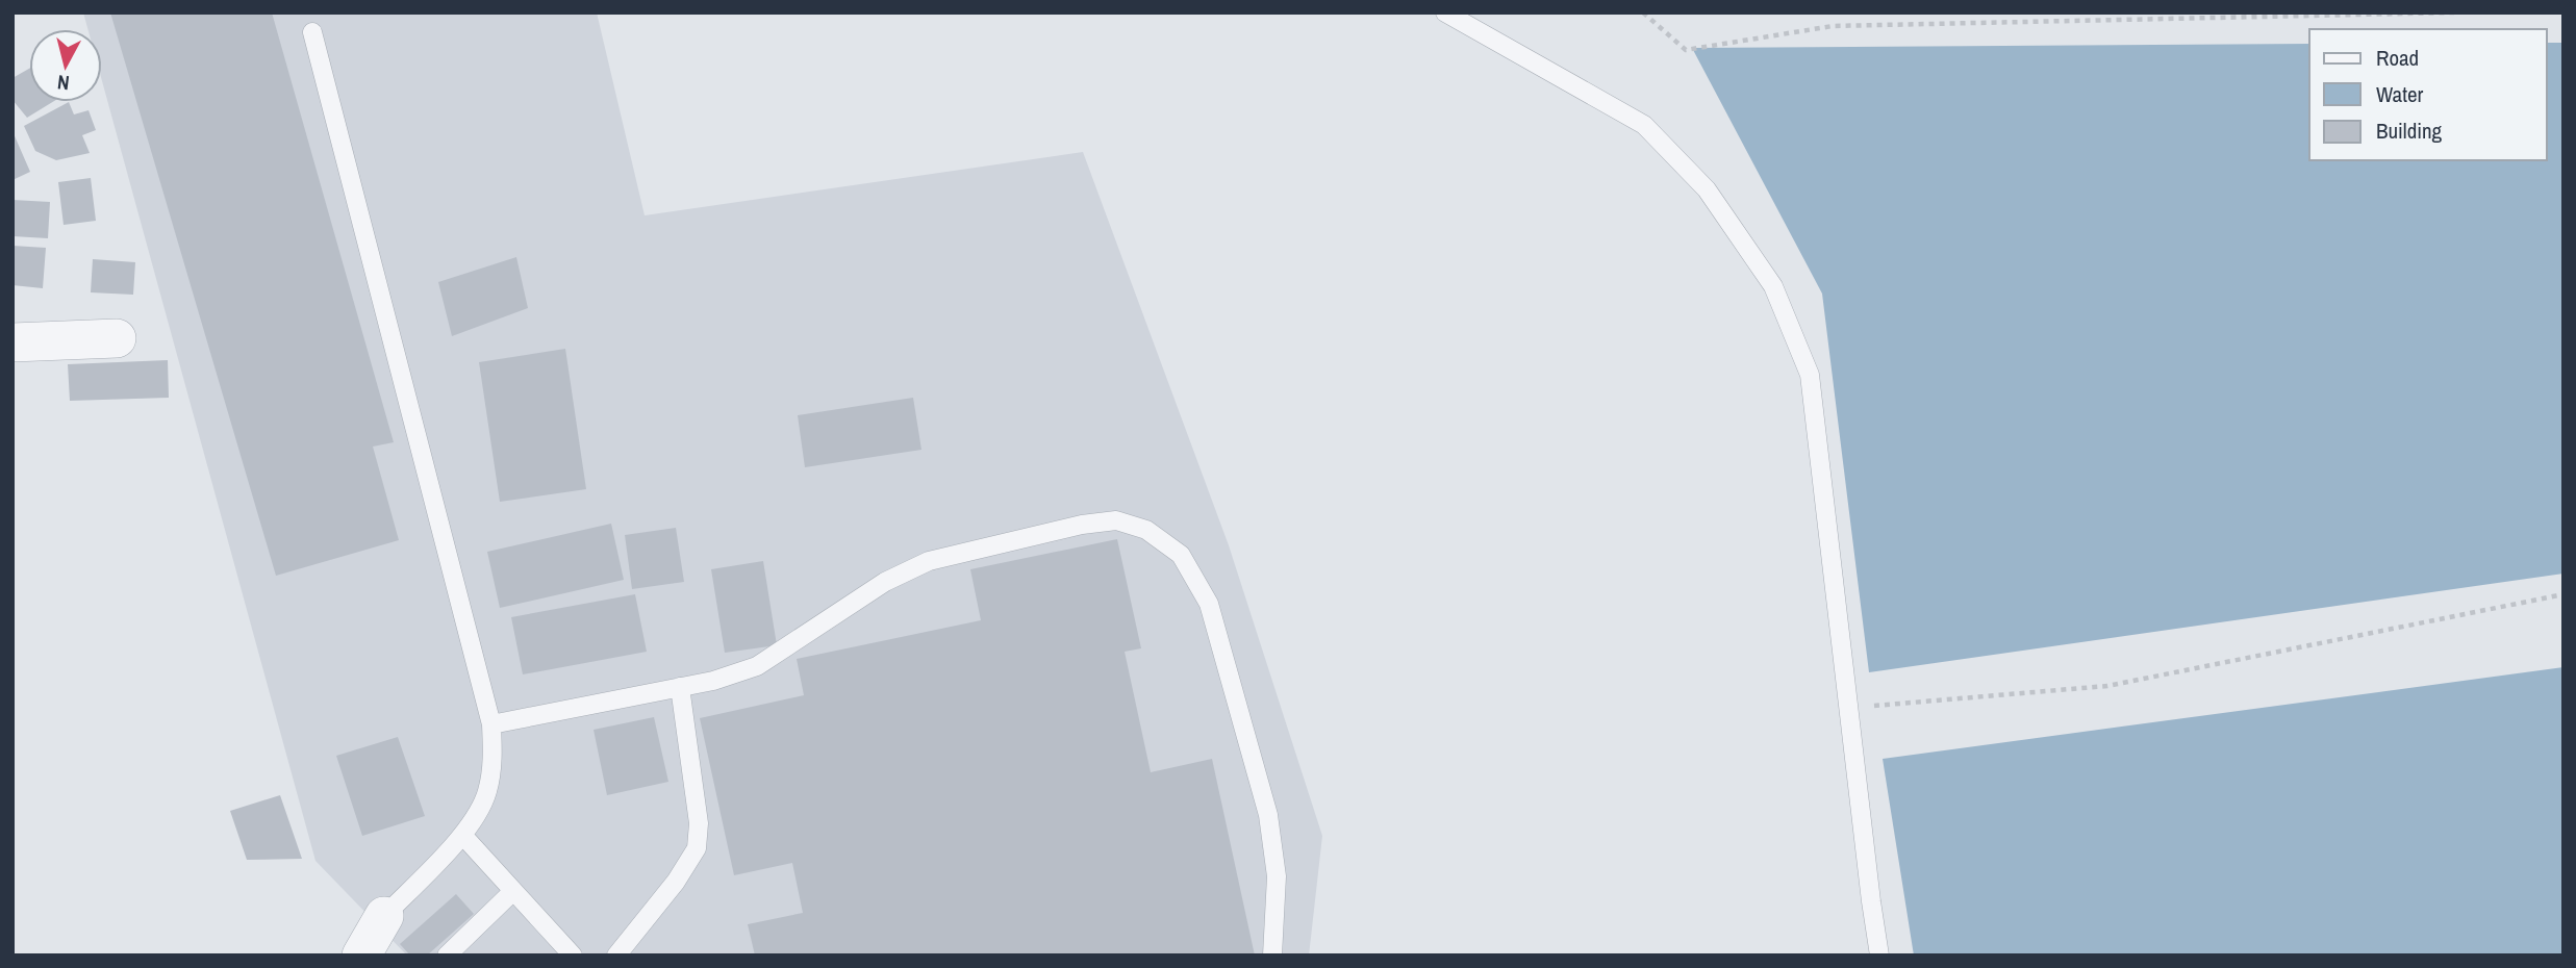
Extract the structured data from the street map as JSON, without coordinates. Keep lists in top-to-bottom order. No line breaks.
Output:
{"legend":["Road","Water","Building"],"north":"bottom"}
